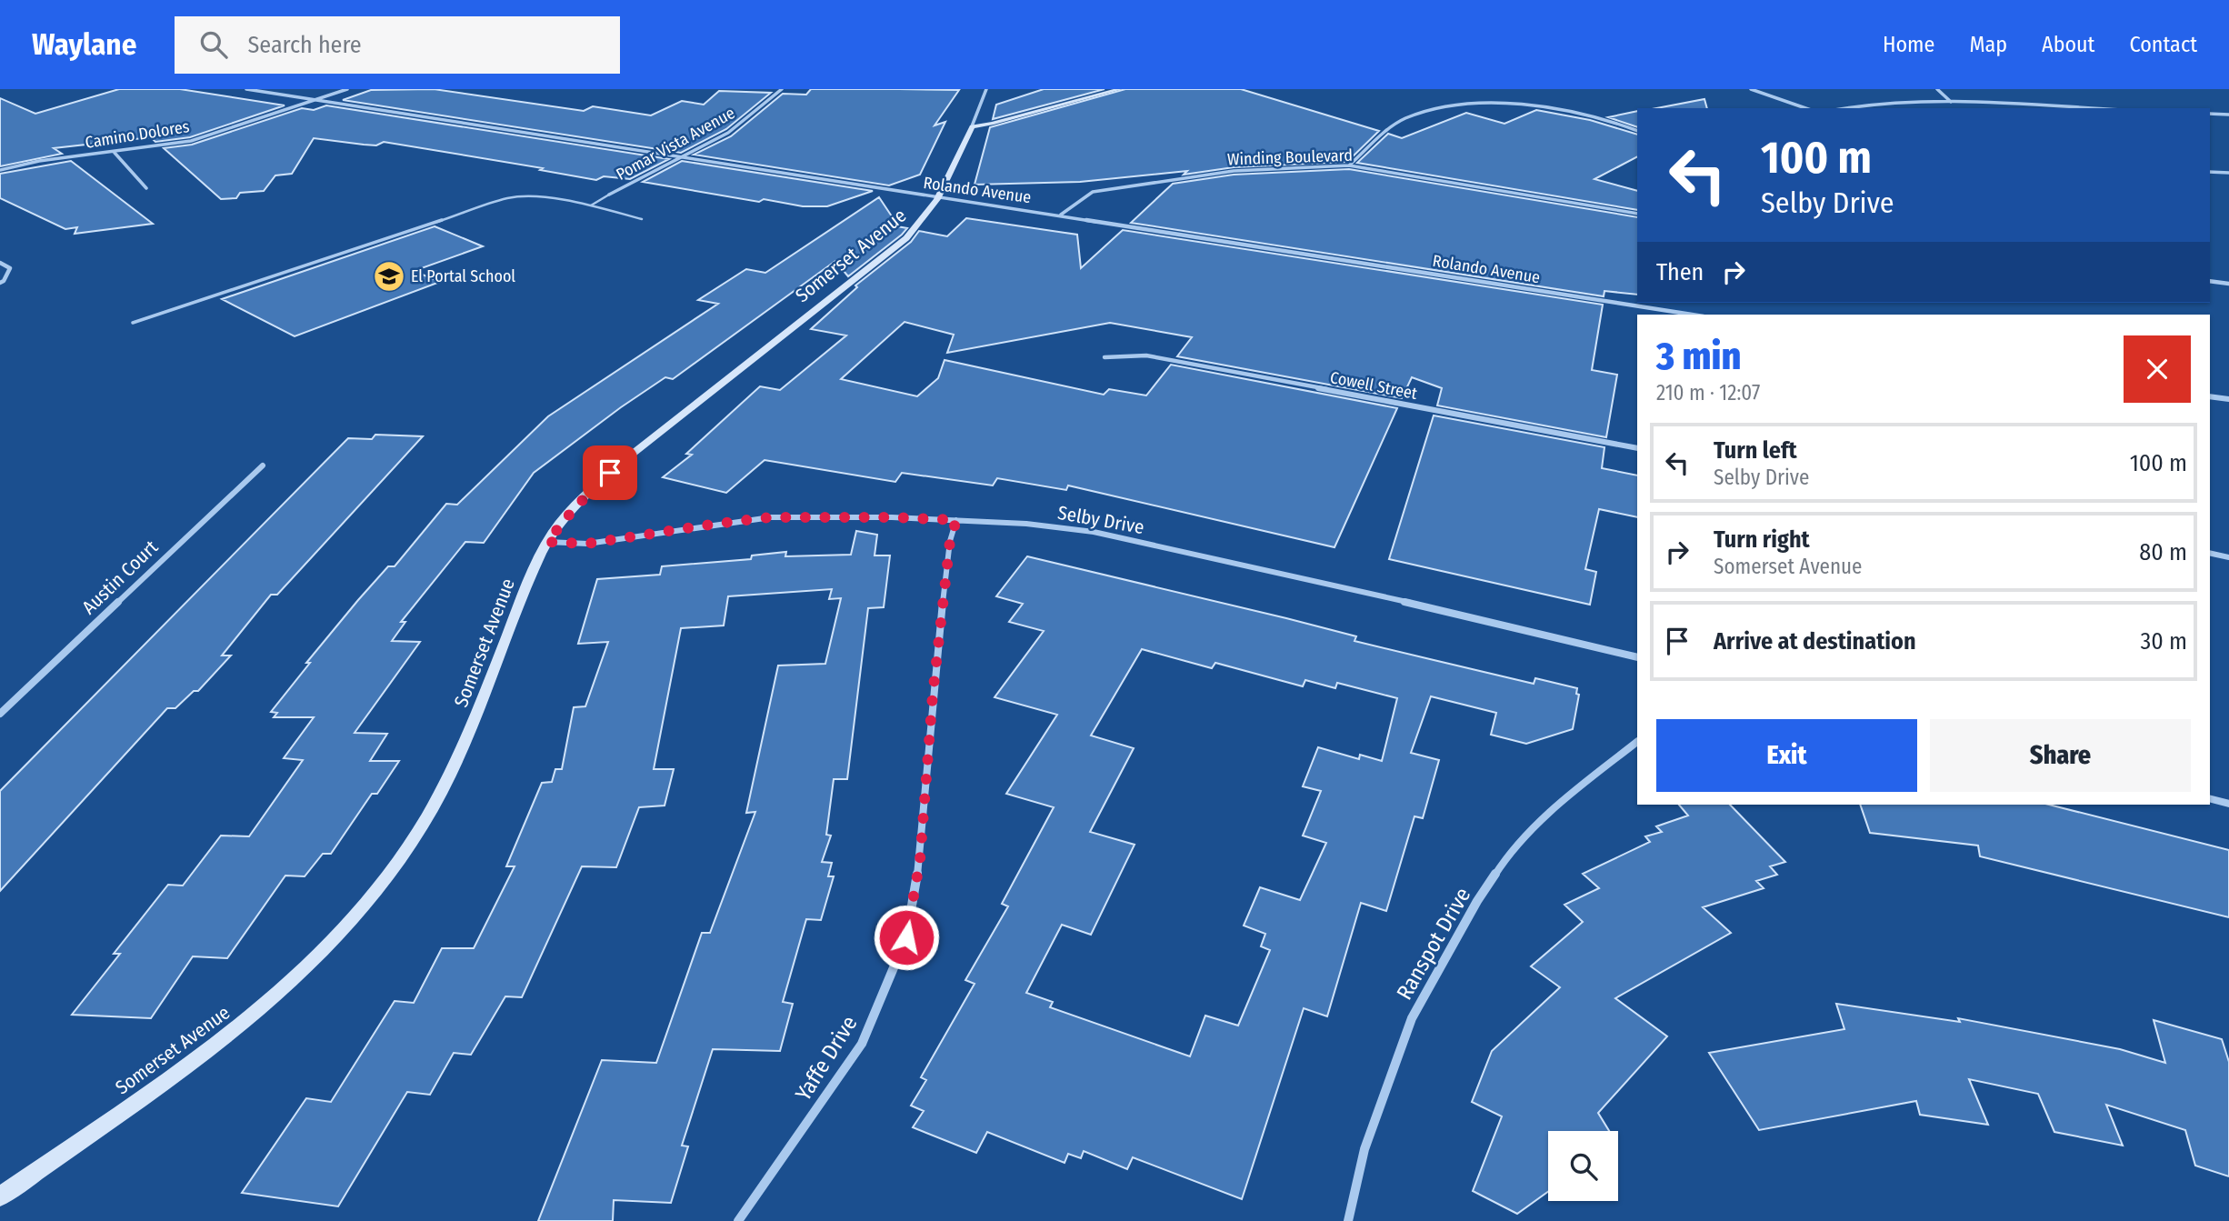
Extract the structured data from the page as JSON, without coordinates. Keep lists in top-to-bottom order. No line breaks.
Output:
{"streets":{"street":["Camino Dolores","Pomar Vista Avenue","Winding Boulevard","Rolando Avenue","Somerset Avenue","Cowell Street","Selby Drive","Austin Court","Ranspot Drive","Yaffe Drive"]},"crossings":[["Camino Dolores","Rolando Avenue"],["Pomar Vista Avenue","Rolando Avenue"],["Winding Boulevard","Rolando Avenue"],["Rolando Avenue","Somerset Avenue"],["Somerset Avenue","Selby Drive"],["Selby Drive","Yaffe Drive"]],"places":{"school or university":["El Portal School"]},"page":{"header":"Waylane","search":"Search here","nav":["Home","Map","About","Contact"],"turn":["100 m","Selby Drive"],"then":"Then","heading":["3 min","210 m · 12:07"],"list":[{"name":"Turn left","note":"Selby Drive","value":"100 m"},{"name":"Turn right","note":"Somerset Avenue","value":"80 m"},{"name":"Arrive at destination","value":"30 m"}],"buttons":["Exit","Share"]}}
